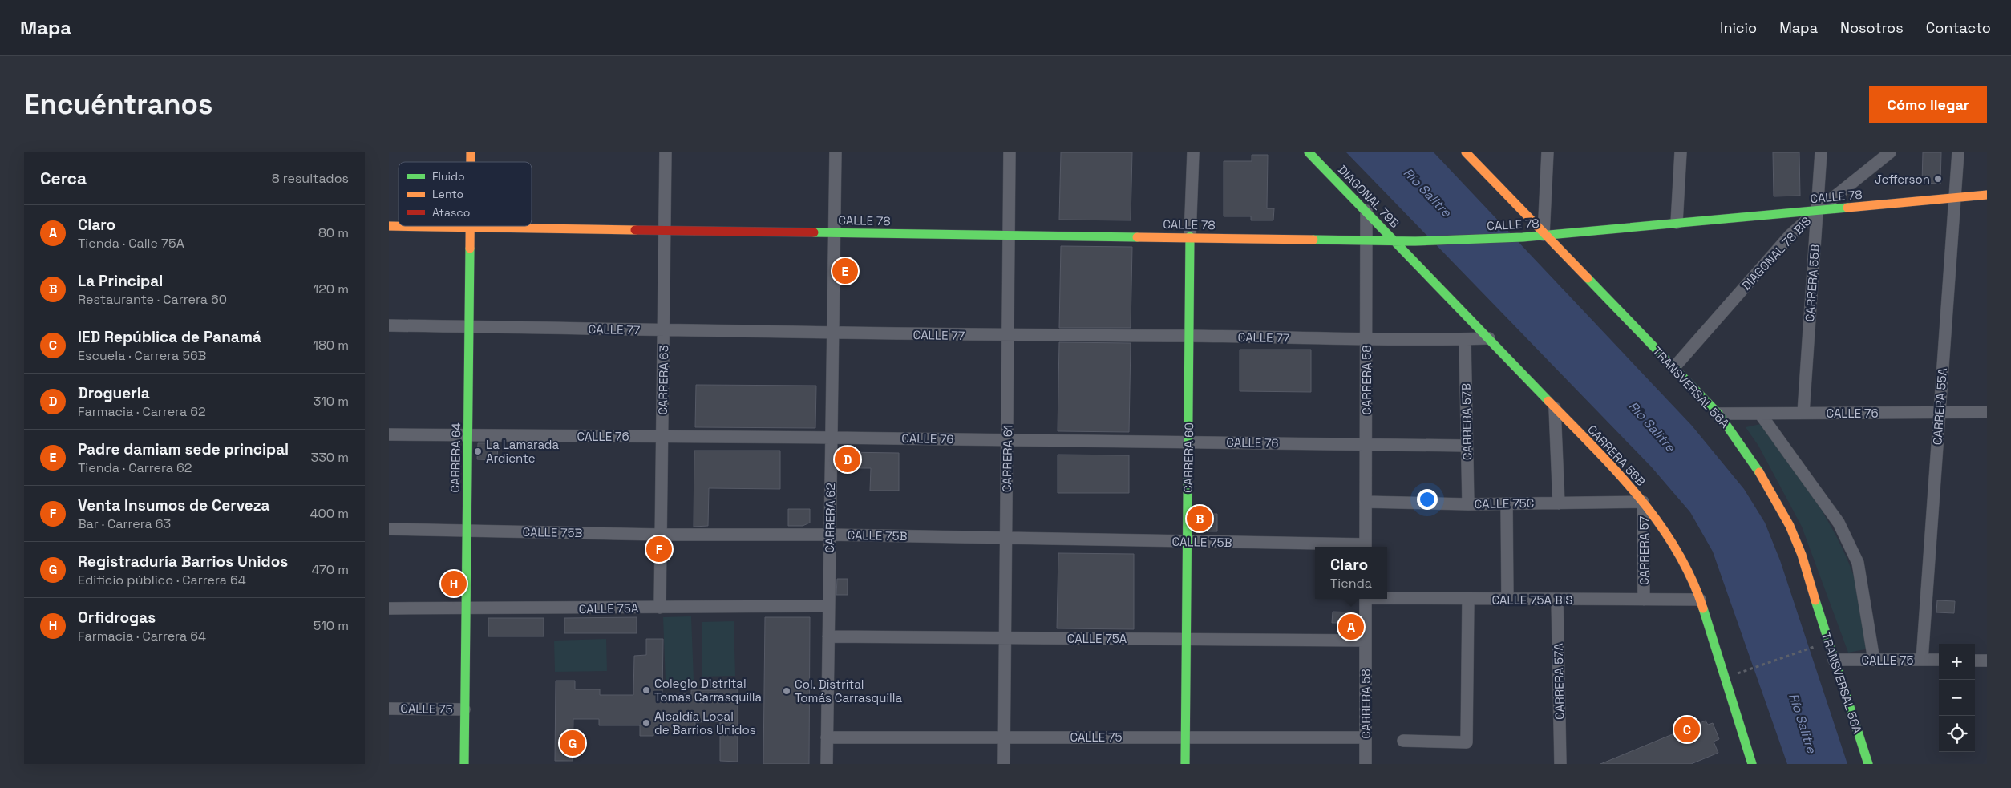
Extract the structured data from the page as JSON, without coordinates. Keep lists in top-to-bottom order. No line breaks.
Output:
{"streets":{"street":["DIAGONAL 79B","CALLE 78","DIAGONAL 78 BIS","CARRERA 55B","CALLE 77","CARRERA 63","CARRERA 58","TRANSVERSAL 56A","CARRERA 55A","CALLE 76","CARRERA 57B","CARRERA 56B","CARRERA 64","CARRERA 60","CARRERA 61","CALLE 75C","CARRERA 62","CALLE 75B","CARRERA 57","CALLE 75A BIS","CALLE 75A","CALLE 75","CARRERA 57A"]},"crossings":[["DIAGONAL 79B","CALLE 78"],["DIAGONAL 79B","CARRERA 58"],["DIAGONAL 79B","CARRERA 56B"],["CALLE 78","DIAGONAL 78 BIS"],["CALLE 78","CARRERA 55B"],["CALLE 78","CARRERA 63"],["CALLE 78","CARRERA 58"],["CALLE 78","TRANSVERSAL 56A"],["CALLE 78","CARRERA 55A"],["CALLE 78","CARRERA 56B"],["CALLE 78","CARRERA 64"],["CALLE 78","CARRERA 60"],["CALLE 78","CARRERA 61"],["CALLE 78","CARRERA 62"],["DIAGONAL 78 BIS","CARRERA 55B"],["DIAGONAL 78 BIS","TRANSVERSAL 56A"],["CARRERA 55B","CALLE 76"],["CALLE 77","CARRERA 63"],["CALLE 77","CARRERA 58"],["CALLE 77","CARRERA 57B"],["CALLE 77","CARRERA 56B"],["CALLE 77","CARRERA 64"],["CALLE 77","CARRERA 60"],["CALLE 77","CARRERA 61"],["CALLE 77","CARRERA 62"],["CARRERA 63","CALLE 76"],["CARRERA 63","CALLE 75B"],["CARRERA 63","CALLE 75A"],["CARRERA 58","CALLE 76"],["CARRERA 58","CALLE 75C"],["CARRERA 58","CALLE 75A"],["CARRERA 58","CALLE 75"],["TRANSVERSAL 56A","CALLE 76"],["TRANSVERSAL 56A","CALLE 75"],["CARRERA 55A","CALLE 76"],["CARRERA 55A","CALLE 75"],["CALLE 76","CARRERA 57B"],["CALLE 76","CARRERA 64"],["CALLE 76","CARRERA 60"],["CALLE 76","CARRERA 61"],["CALLE 76","CARRERA 62"],["CARRERA 57B","CALLE 75C"],["CARRERA 56B","CALLE 75C"],["CARRERA 56B","CARRERA 57"],["CARRERA 56B","CALLE 75A BIS"],["CARRERA 64","CALLE 75B"],["CARRERA 64","CALLE 75A"],["CARRERA 64","CALLE 75"],["CARRERA 60","CALLE 75B"],["CARRERA 60","CALLE 75A"],["CARRERA 60","CALLE 75"],["CARRERA 61","CALLE 75B"],["CARRERA 61","CALLE 75A"],["CARRERA 61","CALLE 75"],["CALLE 75C","CARRERA 57"],["CARRERA 62","CALLE 75B"],["CARRERA 62","CALLE 75A"],["CARRERA 62","CALLE 75"],["CARRERA 57","CALLE 75A BIS"],["CALLE 75A BIS","CARRERA 57A"]],"water":["Río Salitre"],"places":["Jefferson","La Lamarada Ardiente","Colegio Distrital Tomas Carrasquilla","Col. Distrital Tomás Carrasquilla","Alcaldía Local de Barrios Unidos"],"legend":["Fluido","Lento","Atasco"],"page":{"header":"Mapa","nav":["Inicio","Mapa","Nosotros","Contacto"],"buttons":"Cómo llegar","title":"Encuéntranos","heading":["Cerca","8 resultados"],"list":[{"mark":"A","name":"Claro","note":"Tienda · Calle 75A","value":"80 m"},{"mark":"B","name":"La Principal","note":"Restaurante · Carrera 60","value":"120 m"},{"mark":"C","name":"IED República de Panamá","note":"Escuela · Carrera 56B","value":"180 m"},{"mark":"D","name":"Drogueria","note":"Farmacia · Carrera 62","value":"310 m"},{"mark":"E","name":"Padre damiam sede principal","note":"Tienda · Carrera 62","value":"330 m"},{"mark":"F","name":"Venta Insumos de Cerveza","note":"Bar · Carrera 63","value":"400 m"},{"mark":"G","name":"Registraduría Barrios Unidos","note":"Edificio público · Carrera 64","value":"470 m"},{"mark":"H","name":"Orfidrogas","note":"Farmacia · Carrera 64","value":"510 m"}],"pins":["E","D","B","F","H","A","C","G"],"popup":["Claro","Tienda"],"map_buttons":["+","−"]}}
